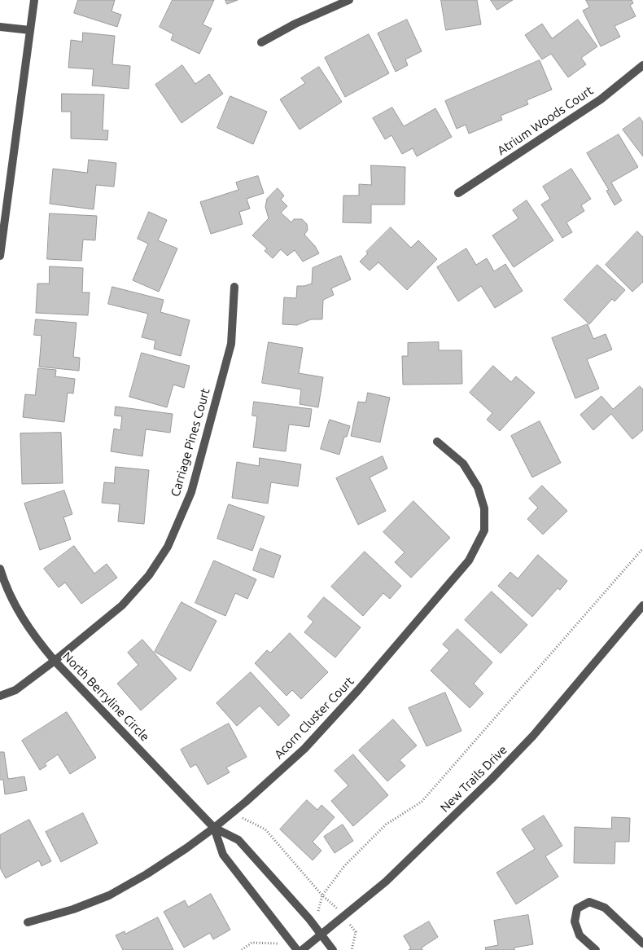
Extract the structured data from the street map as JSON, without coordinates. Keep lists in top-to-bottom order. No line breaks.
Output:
{"streets":{"street":["Atrium Woods Court","Carriage Pines Court","North Berryline Circle","Acorn Cluster Court","New Trails Drive"]},"crossings":[["Carriage Pines Court","North Berryline Circle"],["North Berryline Circle","Acorn Cluster Court"],["North Berryline Circle","New Trails Drive"]]}
